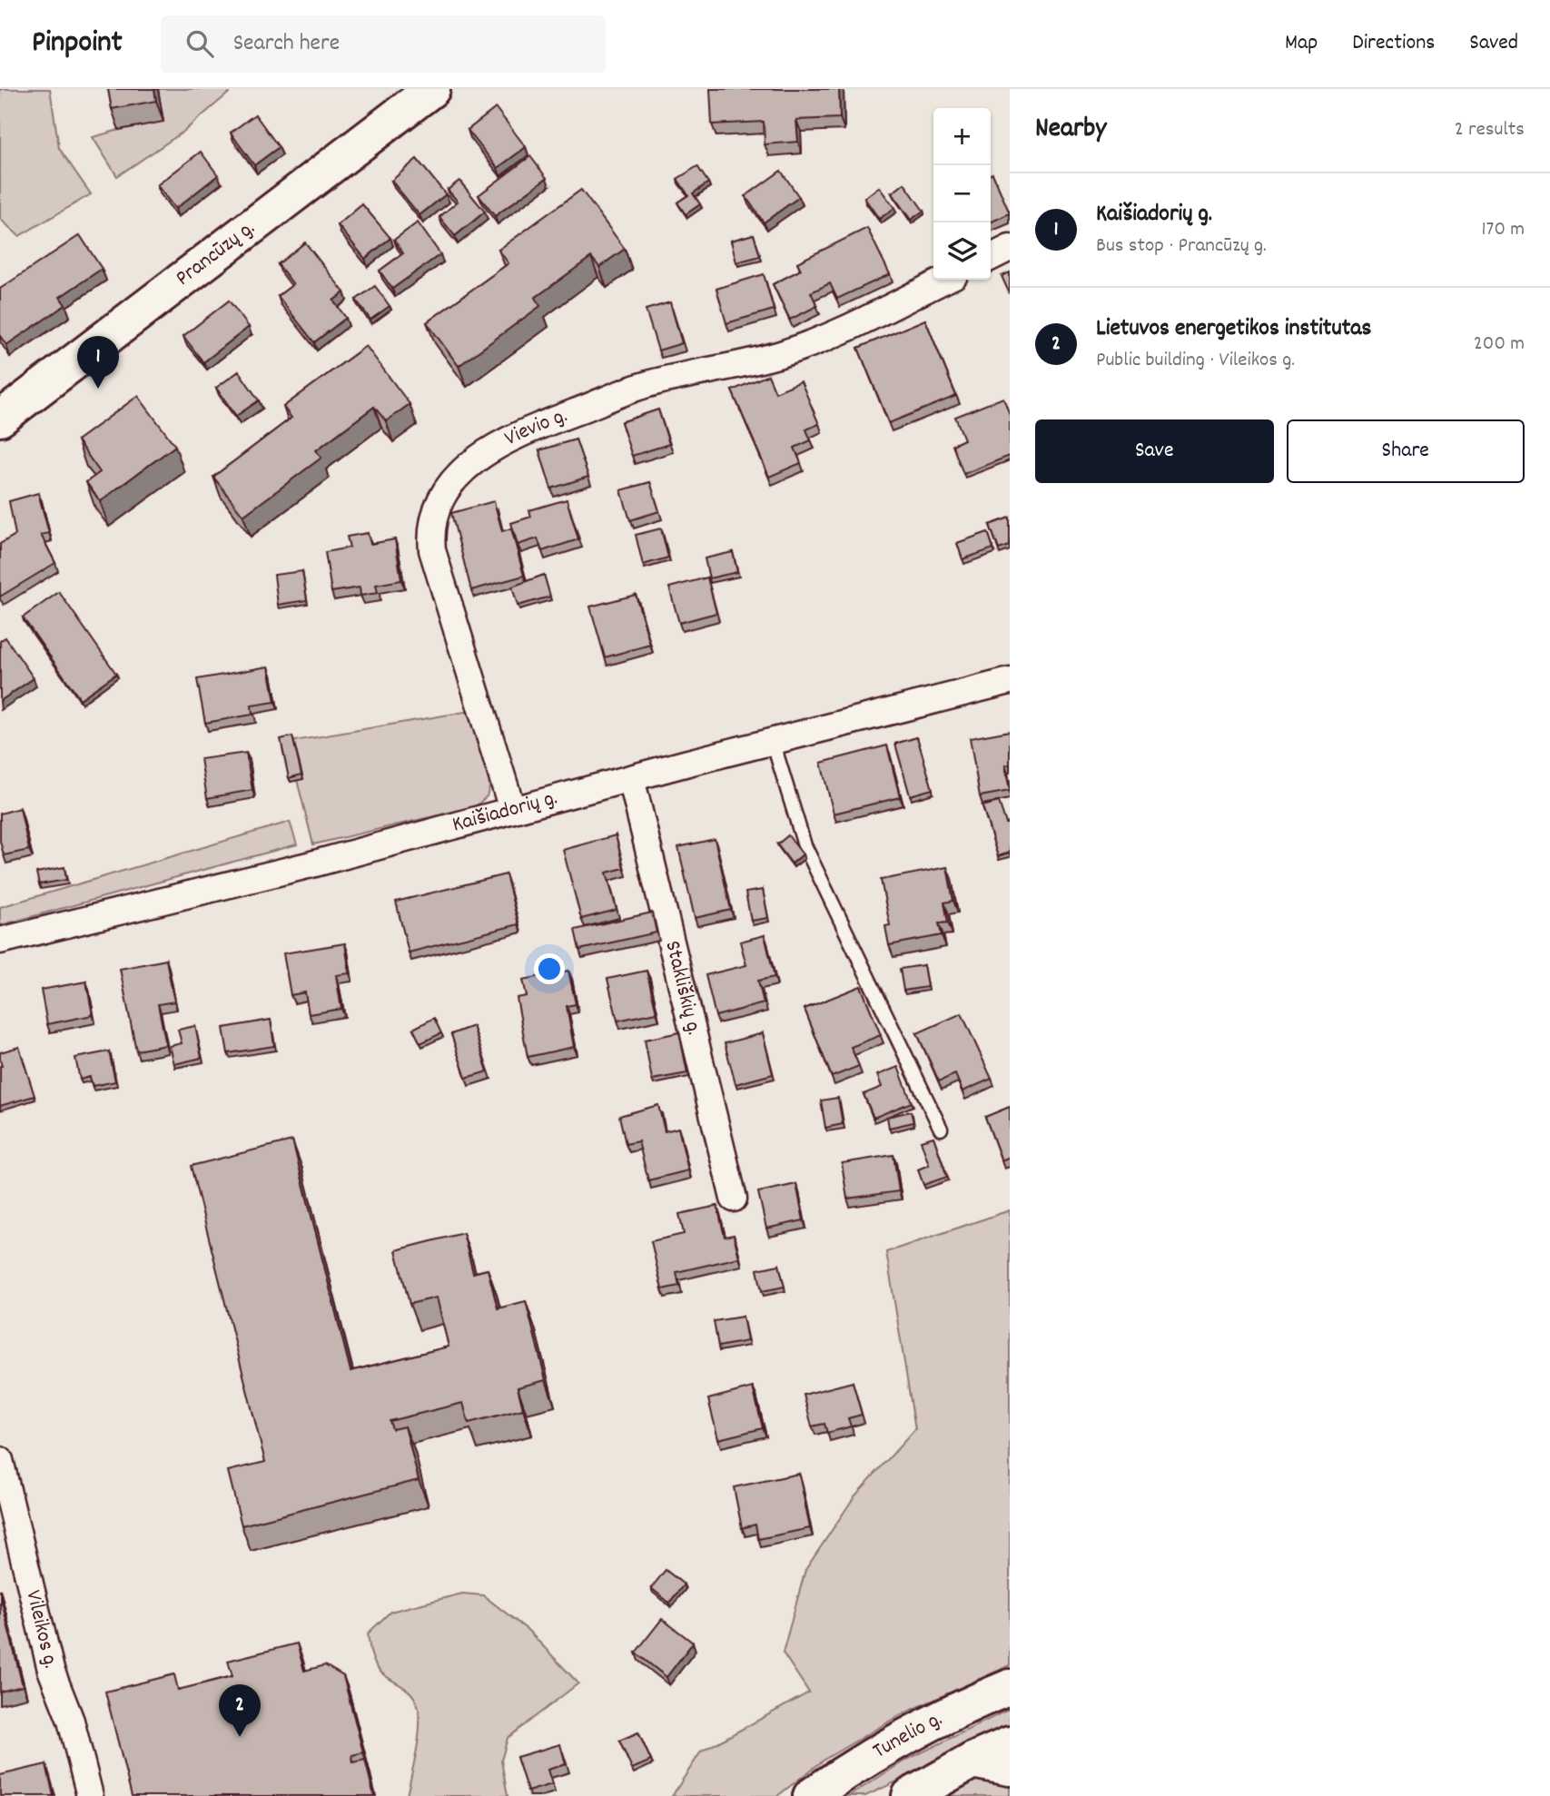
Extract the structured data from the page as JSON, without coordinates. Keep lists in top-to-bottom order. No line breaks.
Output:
{"streets":{"street":["Prancūzų g.","Vievio g.","Kaišiadorių g.","Stakliškių g.","Vileikos g.","Tunelio g."]},"crossings":[["Vievio g.","Kaišiadorių g."],["Kaišiadorių g.","Stakliškių g."]],"page":{"header":"Pinpoint","search":"Search here","nav":["Map","Directions","Saved"],"heading":["Nearby","2 results"],"map_buttons":["+","−"],"list":[{"mark":"1","name":"Kaišiadorių g.","note":"Bus stop · Prancūzų g.","value":"170 m"},{"mark":"2","name":"Lietuvos energetikos institutas","note":"Public building · Vileikos g.","value":"200 m"}],"pins":["1","2"],"buttons":["Save","Share"]}}
